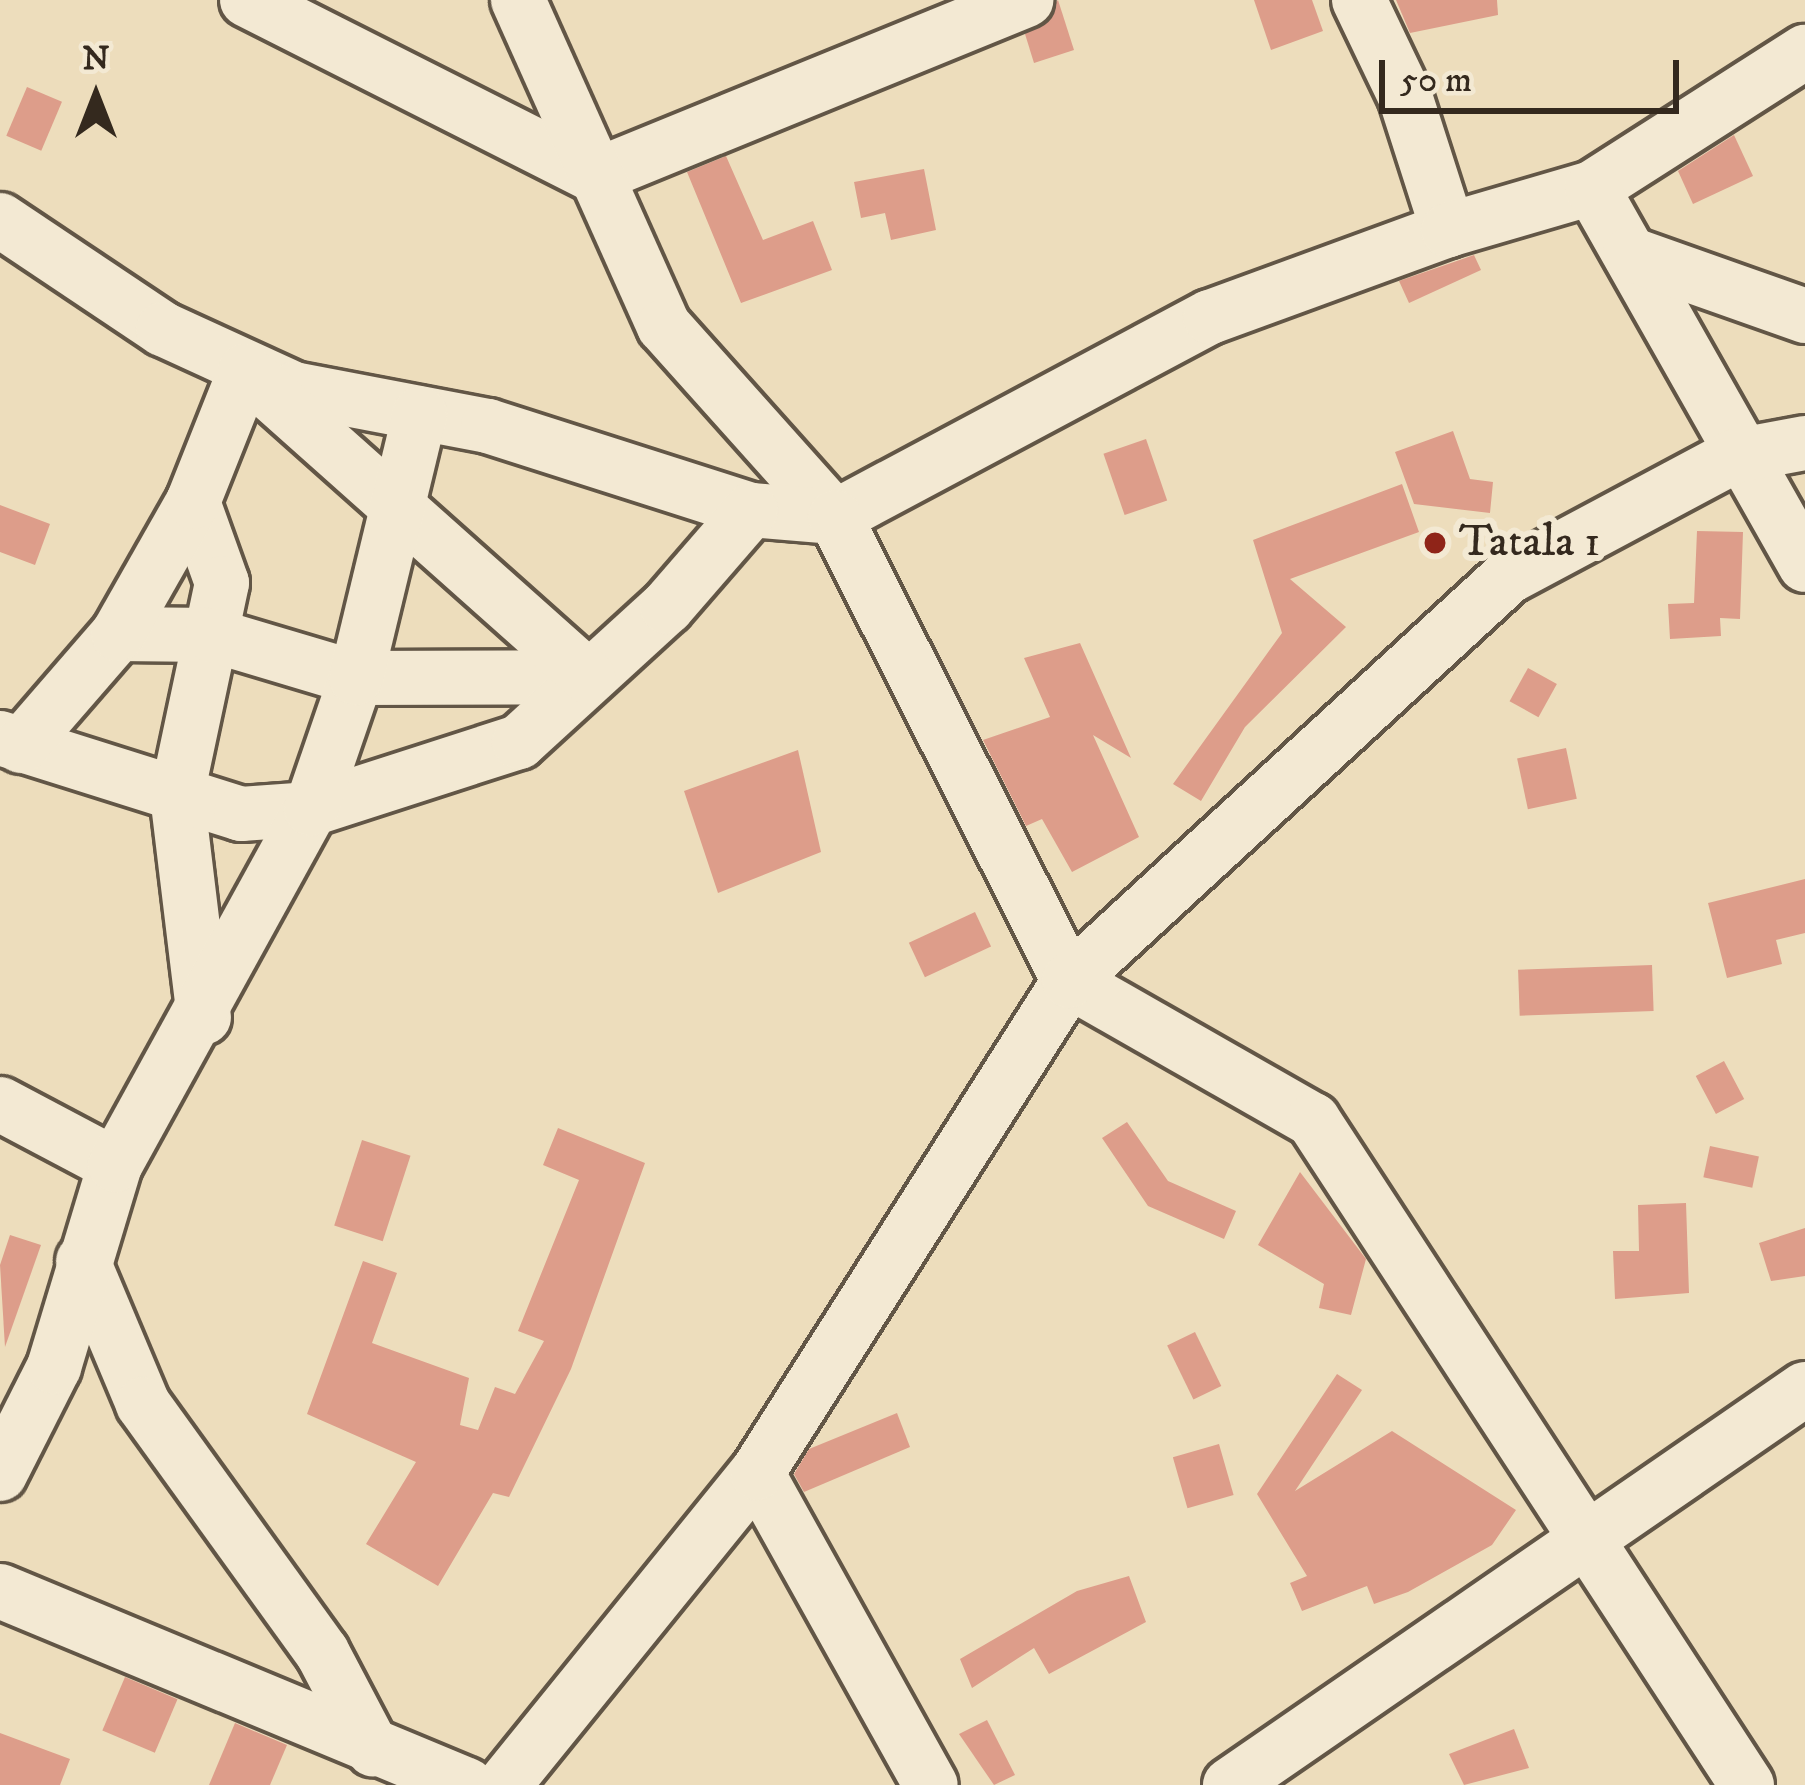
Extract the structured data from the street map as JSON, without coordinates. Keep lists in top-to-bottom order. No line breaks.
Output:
{"places":["Tatala 1"],"scale_bar":"50 m","north":"top"}
